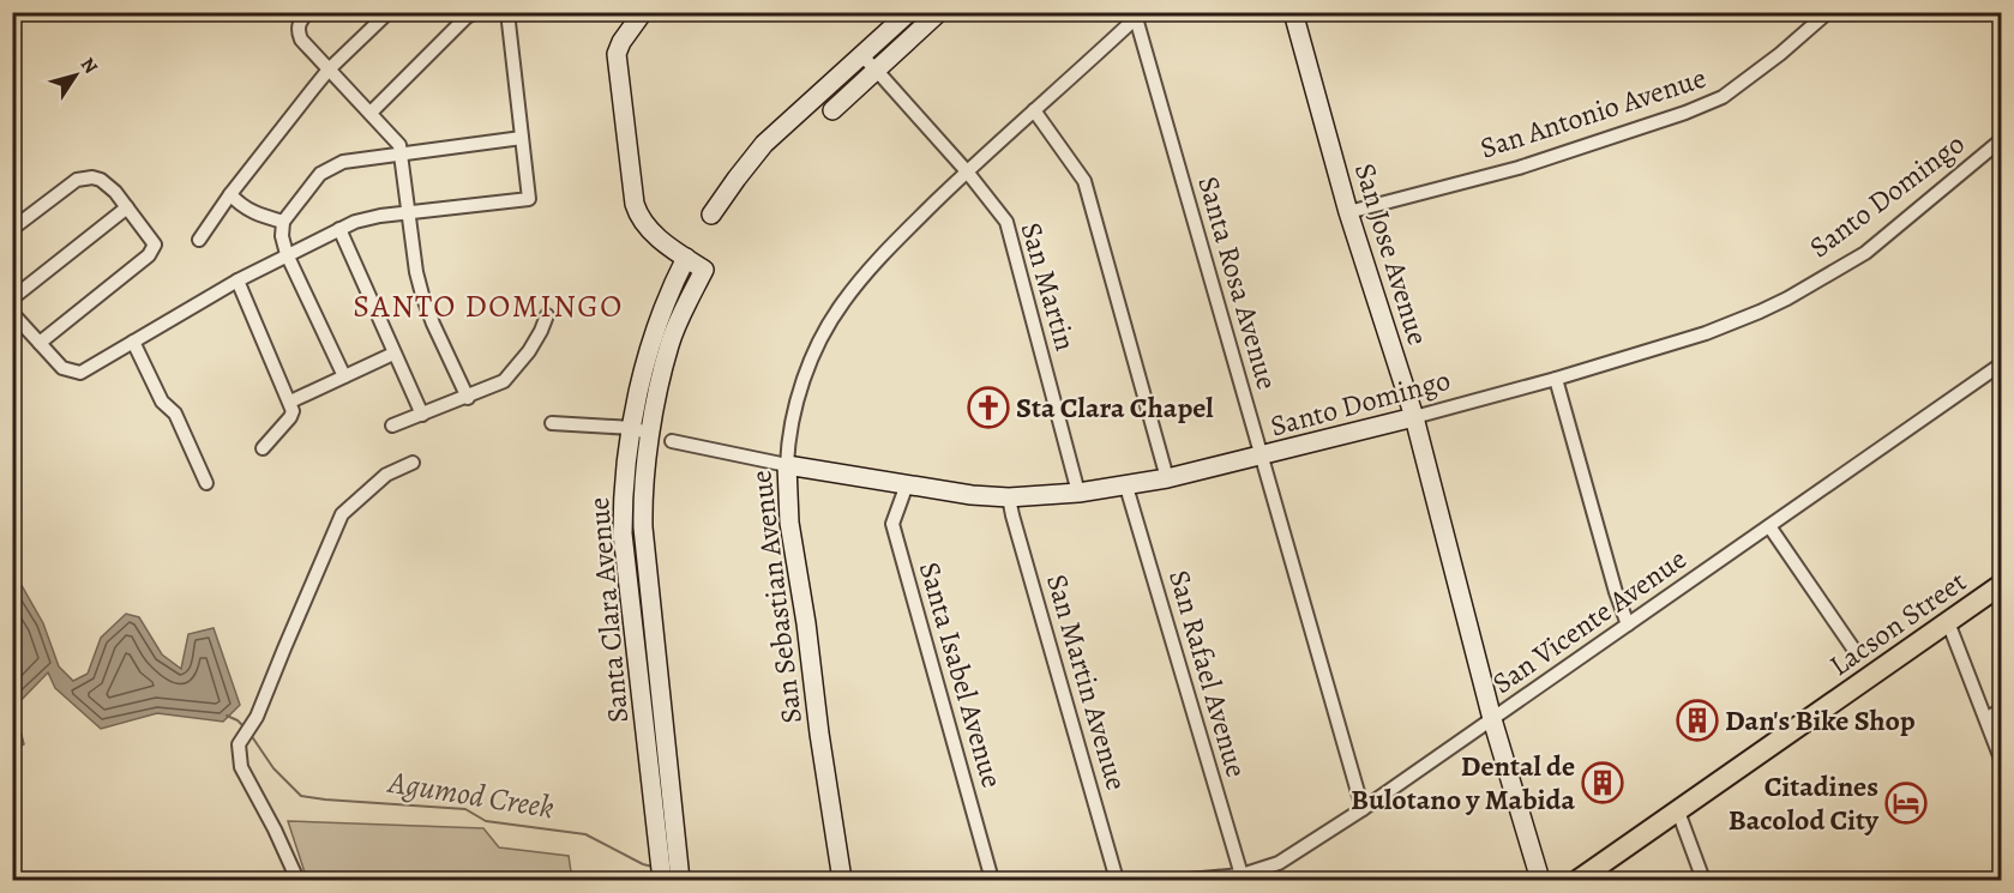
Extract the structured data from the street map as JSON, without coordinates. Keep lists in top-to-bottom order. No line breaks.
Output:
{"streets":{"main road":["Lacson Street"],"street":["San Antonio Avenue","Santo Domingo","San Jose Avenue","Santa Rosa Avenue","San Martin","San Sebastian Avenue","Santa Clara Avenue","San Vicente Avenue","San Rafael Avenue","Santa Isabel Avenue","San Martin Avenue"]},"crossings":[["San Antonio Avenue","San Jose Avenue"],["Santo Domingo","San Jose Avenue"],["Santo Domingo","Santa Rosa Avenue"],["Santo Domingo","San Martin"],["Santo Domingo","San Sebastian Avenue"],["Santo Domingo","San Rafael Avenue"],["Santo Domingo","Santa Isabel Avenue"],["Santo Domingo","San Martin Avenue"],["San Jose Avenue","San Vicente Avenue"],["Santa Rosa Avenue","San Sebastian Avenue"],["Santa Rosa Avenue","San Vicente Avenue"],["San Martin","San Sebastian Avenue"],["San Vicente Avenue","San Rafael Avenue"]],"districts":["SANTO DOMINGO"],"water":["Agumod Creek"],"places":{"church":["Sta Clara Chapel"],"building":["Dan's Bike Shop","Dental de Bulotano y Mabida"],"hotel":["Citadines Bacolod City"]},"north":"top right"}
